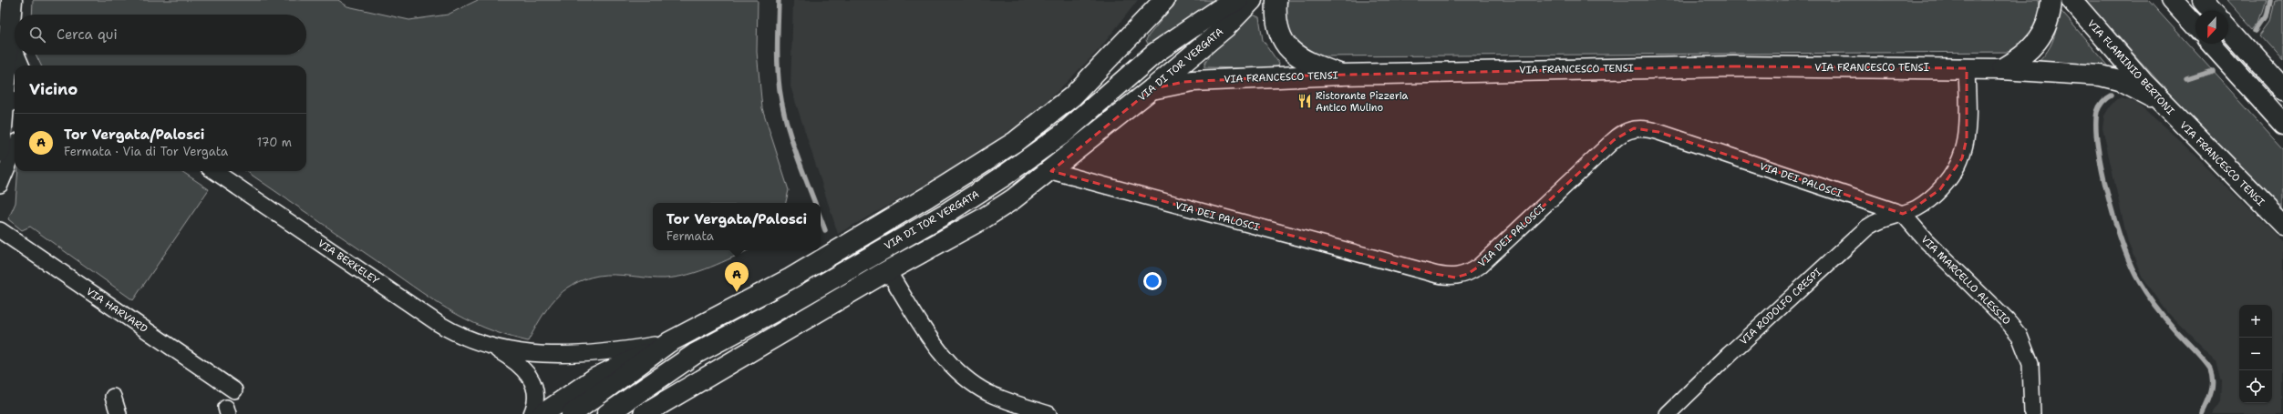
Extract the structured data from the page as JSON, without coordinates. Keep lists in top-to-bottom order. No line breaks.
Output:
{"streets":{"main road":["VIA DI TOR VERGATA","VIA FRANCESCO TENSI","VIA FLAMINIO BERTONI"],"street":["VIA DEI PALOSCI","VIA BERKELEY","VIA MARCELLO ALESSIO","VIA RODOLFO CRESPI","VIA HARVARD"]},"crossings":[["VIA DI TOR VERGATA","VIA FRANCESCO TENSI"],["VIA DI TOR VERGATA","VIA DEI PALOSCI"],["VIA DI TOR VERGATA","VIA BERKELEY"],["VIA FRANCESCO TENSI","VIA FLAMINIO BERTONI"],["VIA FRANCESCO TENSI","VIA RODOLFO CRESPI"],["VIA DEI PALOSCI","VIA MARCELLO ALESSIO"],["VIA DEI PALOSCI","VIA RODOLFO CRESPI"],["VIA MARCELLO ALESSIO","VIA RODOLFO CRESPI"]],"places":{"restaurant":["Ristorante Pizzeria Antico Mulino"]},"north":"bottom","page":{"search":"Cerca qui","heading":"Vicino","list":[{"mark":"A","name":"Tor Vergata/Palosci","note":"Fermata · Via di Tor Vergata","value":"170 m"}],"popup":["Tor Vergata/Palosci","Fermata"],"pins":"A","map_buttons":["+","−"]}}
